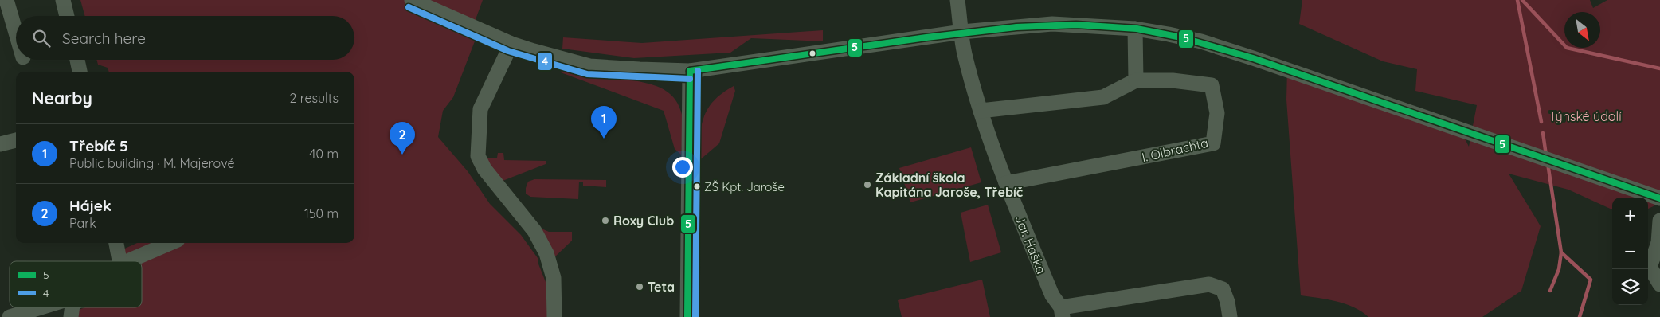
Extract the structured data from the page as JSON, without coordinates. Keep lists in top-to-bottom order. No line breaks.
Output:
{"streets":{"street":["I. Olbrachta","Jar. Haška"]},"crossings":[["I. Olbrachta","Jar. Haška"]],"parks":["Týnské údolí"],"places":["Základní škola Kapitána Jaroše, Třebíč","ZŠ Kpt. Jaroše","Roxy Club","Teta"],"lines":["transit line 4","transit line 5"],"legend":["5","4"],"north":"bottom right","page":{"search":"Search here","heading":["Nearby","2 results"],"pins":["1","2"],"list":[{"mark":"1","name":"Třebíč 5","note":"Public building · M. Majerové","value":"40 m"},{"mark":"2","name":"Hájek","note":"Park","value":"150 m"}],"map_buttons":["+","−"]}}
